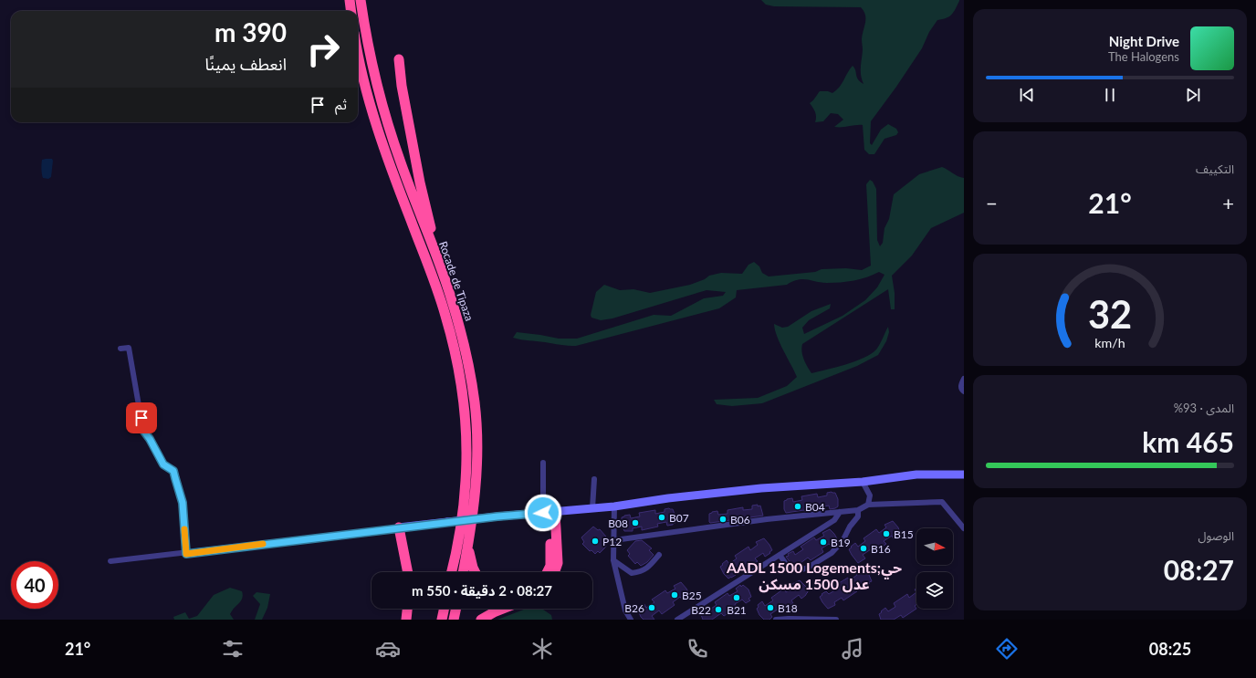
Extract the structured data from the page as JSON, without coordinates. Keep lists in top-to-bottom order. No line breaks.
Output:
{"streets":{"highway":["Rocade de Tipaza"]},"districts":["AADL 1500 Logements;حي عدل 1500 مسكن"],"places":["B04","B07","B06","B08","B15","P12","B19","B16","B25","B21","B26","B18","B22"],"north":"right","page":{"turn":["390 m","انعطف يمينًا"],"song":["Night Drive","The Halogens"],"then":"ثم","tile":["التكييف",["المدى · 93%","465 km"],["الوصول","08:27"]],"heat":["−","21°","+"],"limit":"40","trip":"08:27 · 2 دقيقة · 550 m","tabs":["08:25","21°"],"gauge":["32","km/h"]}}
